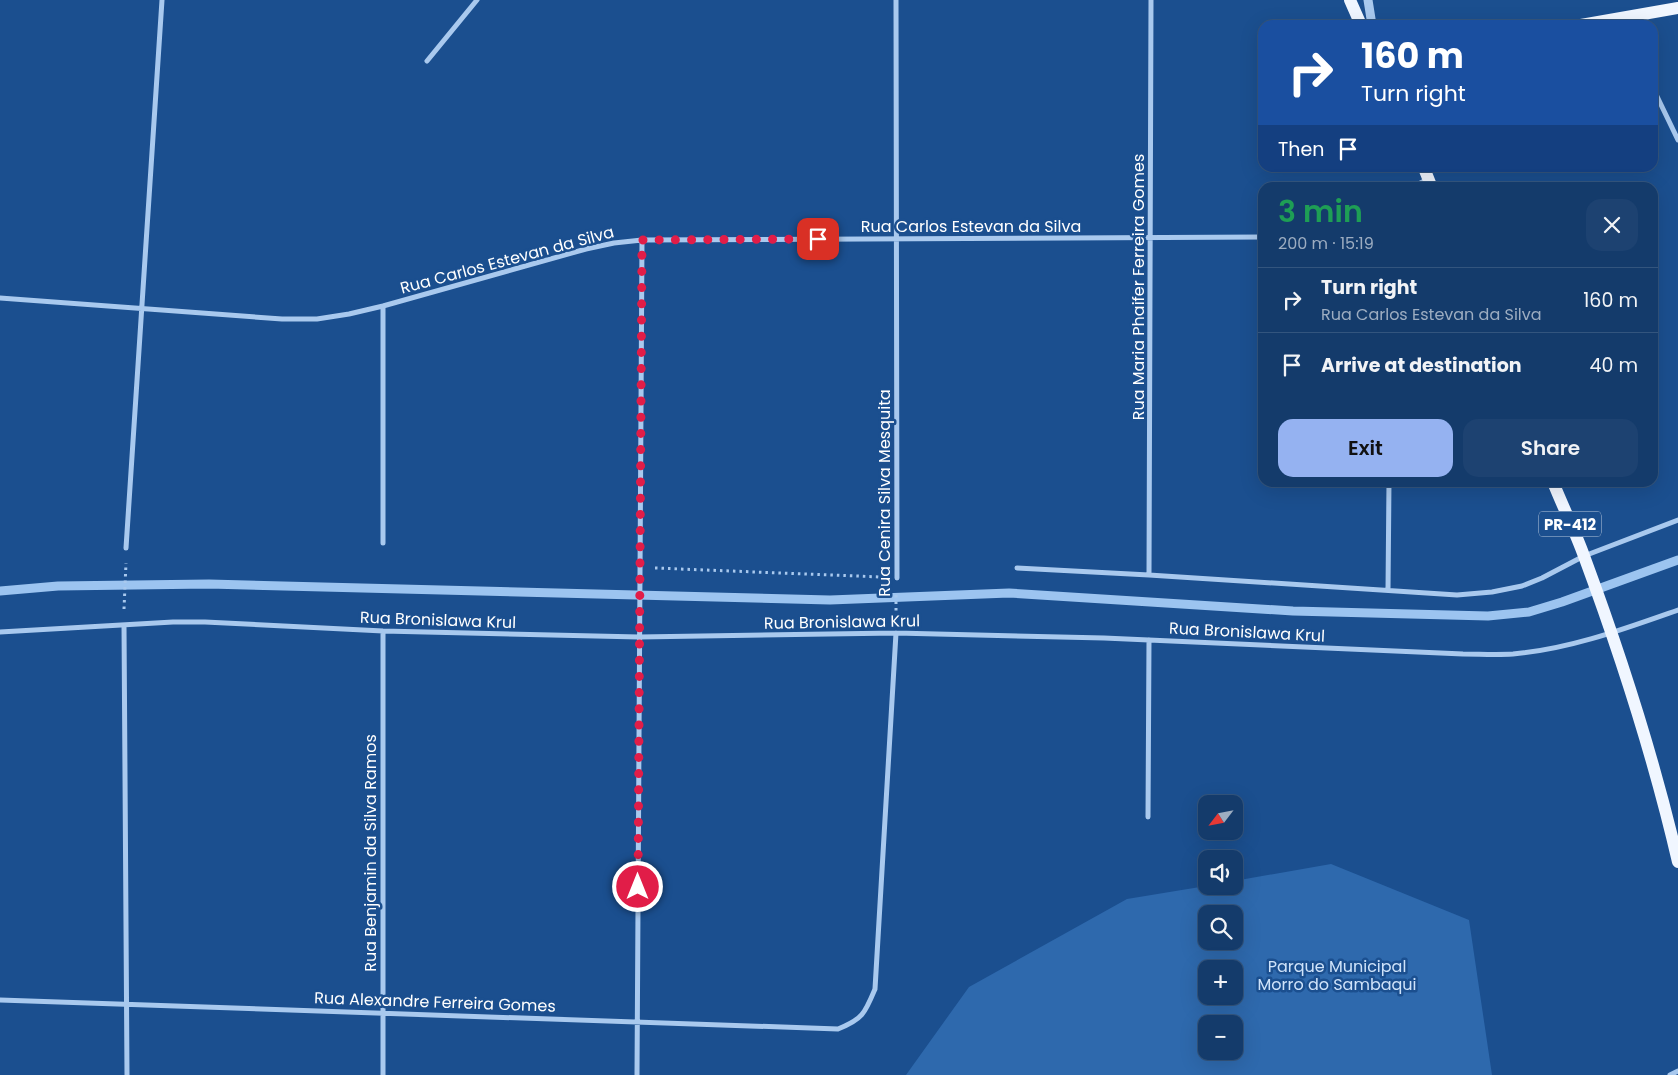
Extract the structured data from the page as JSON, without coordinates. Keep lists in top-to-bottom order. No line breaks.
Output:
{"streets":{"main road":["PR-412"],"street":["Rua Carlos Estevan da Silva","Rua Maria Phaifer Ferreira Gomes","Rua Cenira Silva Mesquita","Rua Bronislawa Krul","Rua Benjamin da Silva Ramos","Rua Alexandre Ferreira Gomes"]},"crossings":[["Rua Carlos Estevan da Silva","Rua Maria Phaifer Ferreira Gomes"],["Rua Carlos Estevan da Silva","Rua Cenira Silva Mesquita"],["Rua Cenira Silva Mesquita","Rua Bronislawa Krul"],["Rua Cenira Silva Mesquita","Rua Alexandre Ferreira Gomes"],["PR-412","Rua Bronislawa Krul"],["Rua Bronislawa Krul","Rua Benjamin da Silva Ramos"],["Rua Bronislawa Krul","Rua Alexandre Ferreira Gomes"],["Rua Benjamin da Silva Ramos","Rua Alexandre Ferreira Gomes"]],"parks":["Parque Municipal Morro do Sambaqui"],"north":"bottom left","page":{"turn":["160 m","Turn right"],"then":"Then","heading":["3 min","200 m · 15:19"],"list":[{"name":"Turn right","note":"Rua Carlos Estevan da Silva","value":"160 m"},{"name":"Arrive at destination","value":"40 m"}],"buttons":["Exit","Share"],"map_buttons":["+","−"]}}
